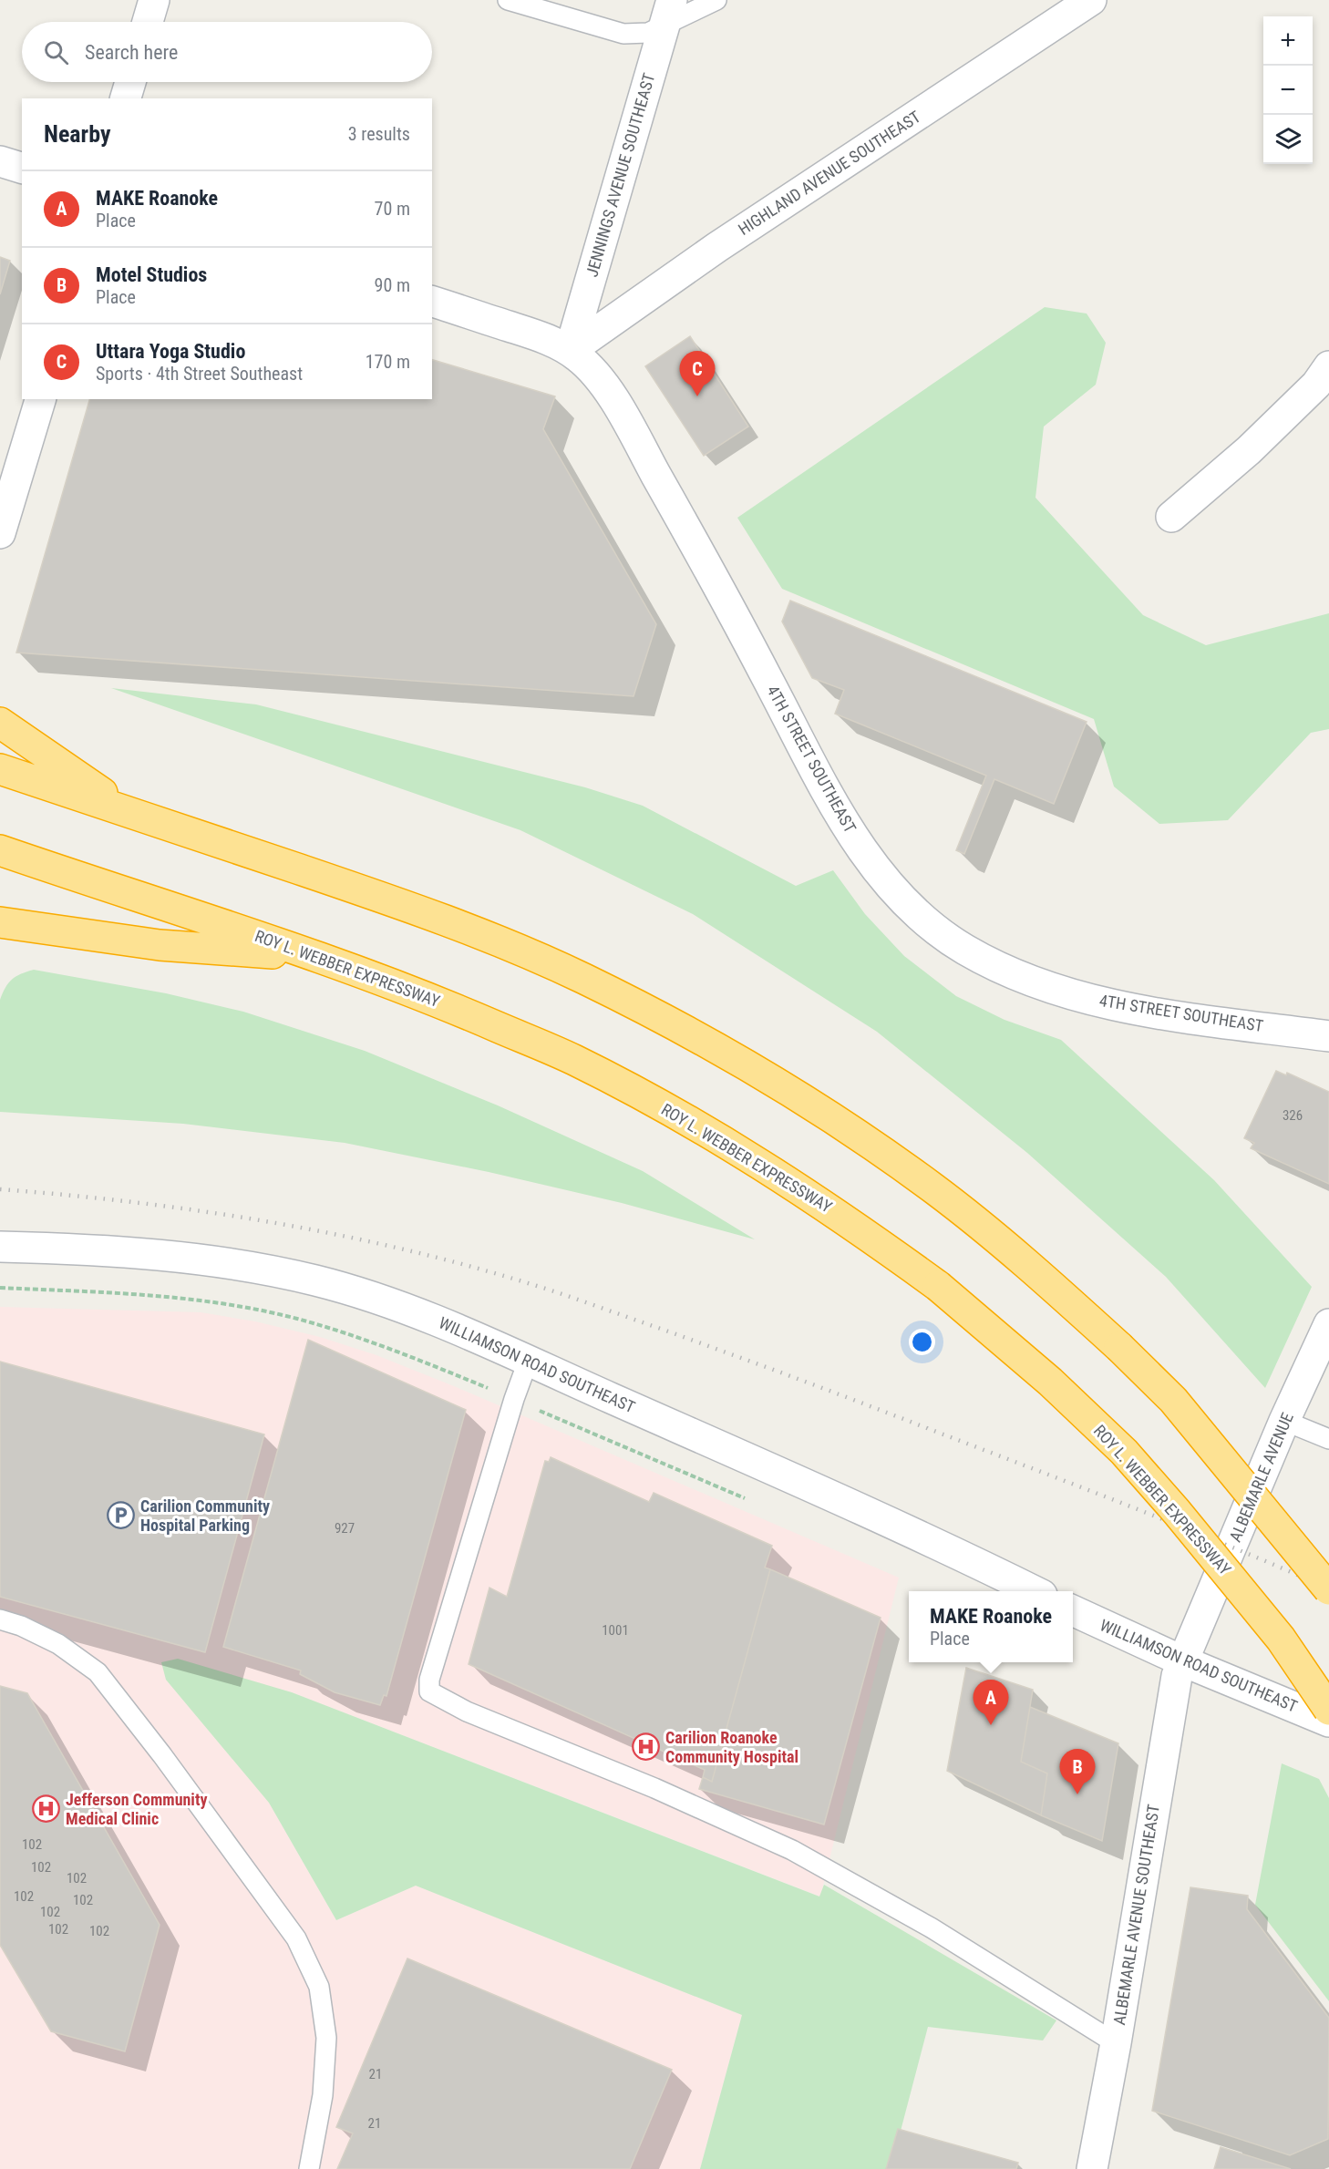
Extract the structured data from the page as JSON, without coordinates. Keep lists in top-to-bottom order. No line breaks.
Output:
{"streets":{"highway":["ROY L. WEBBER EXPRESSWAY"],"street":["HIGHLAND AVENUE SOUTHEAST","JENNINGS AVENUE SOUTHEAST","4TH STREET SOUTHEAST","WILLIAMSON ROAD SOUTHEAST","ALBEMARLE AVENUE","ALBEMARLE AVENUE SOUTHEAST"]},"crossings":[["HIGHLAND AVENUE SOUTHEAST","JENNINGS AVENUE SOUTHEAST"],["HIGHLAND AVENUE SOUTHEAST","4TH STREET SOUTHEAST"],["JENNINGS AVENUE SOUTHEAST","4TH STREET SOUTHEAST"],["WILLIAMSON ROAD SOUTHEAST","ALBEMARLE AVENUE"],["WILLIAMSON ROAD SOUTHEAST","ALBEMARLE AVENUE SOUTHEAST"],["ALBEMARLE AVENUE","ALBEMARLE AVENUE SOUTHEAST"]],"places":{"parking":["Carilion Community Hospital Parking"],"hospital":["Carilion Roanoke Community Hospital","Jefferson Community Medical Clinic"]},"house_numbers":["326","927","1001","102","102","102","102","102","102","102","102","21","21"],"page":{"map_buttons":["+","−"],"search":"Search here","heading":["Nearby","3 results"],"list":[{"mark":"A","name":"MAKE Roanoke","note":"Place","value":"70 m"},{"mark":"B","name":"Motel Studios","note":"Place","value":"90 m"},{"mark":"C","name":"Uttara Yoga Studio","note":"Sports · 4th Street Southeast","value":"170 m"}],"pins":["C","A","B"],"popup":["MAKE Roanoke","Place"]}}
